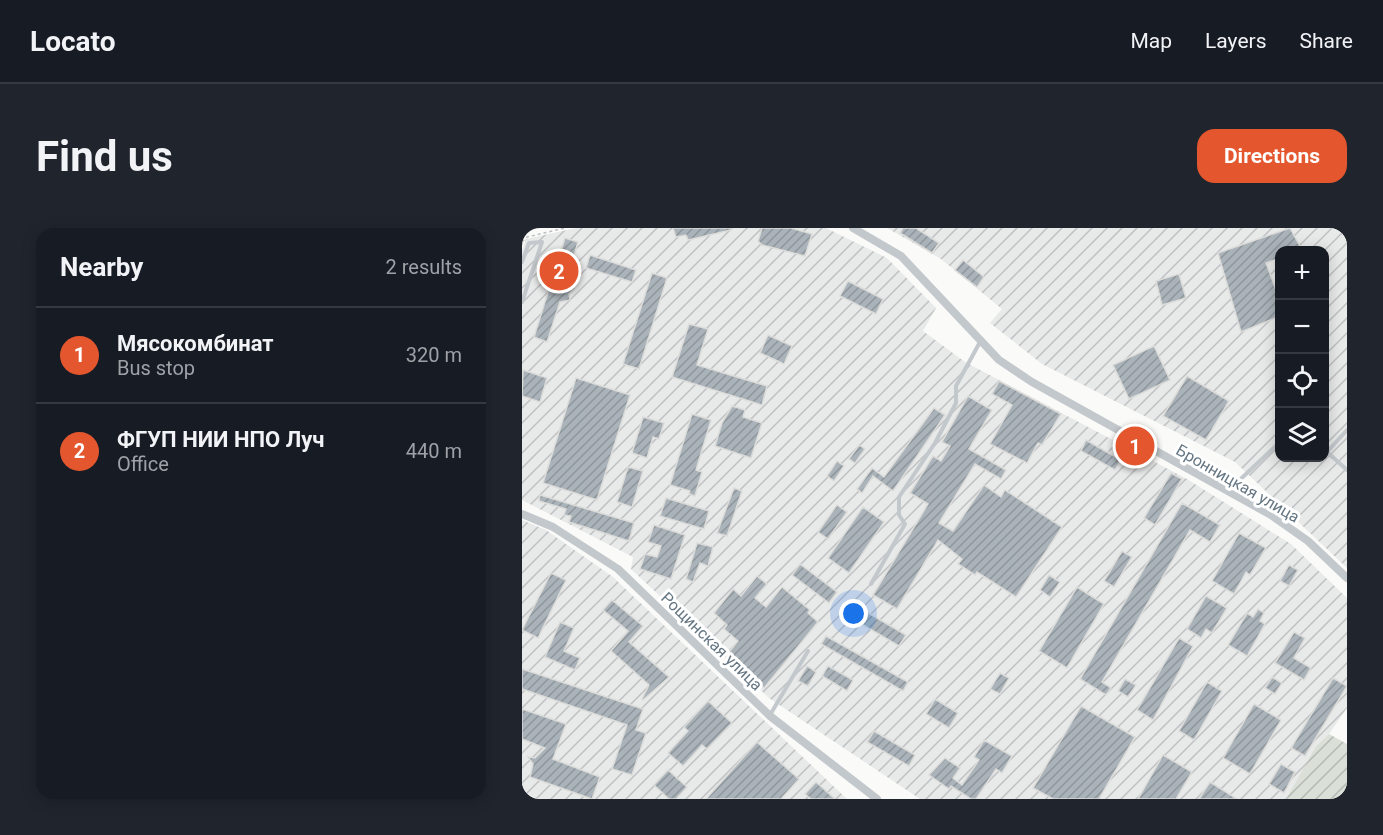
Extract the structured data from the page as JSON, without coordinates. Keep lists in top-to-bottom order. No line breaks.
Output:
{"streets":{"street":["Бронницкая улица","Рощинская улица"]},"page":{"header":"Locato","nav":["Map","Layers","Share"],"buttons":"Directions","title":"Find us","heading":["Nearby","2 results"],"map_buttons":["+","−"],"pins":["2","1"],"list":[{"mark":"1","name":"Мясокомбинат","note":"Bus stop","value":"320 m"},{"mark":"2","name":"ФГУП НИИ НПО Луч","note":"Office","value":"440 m"}]}}
